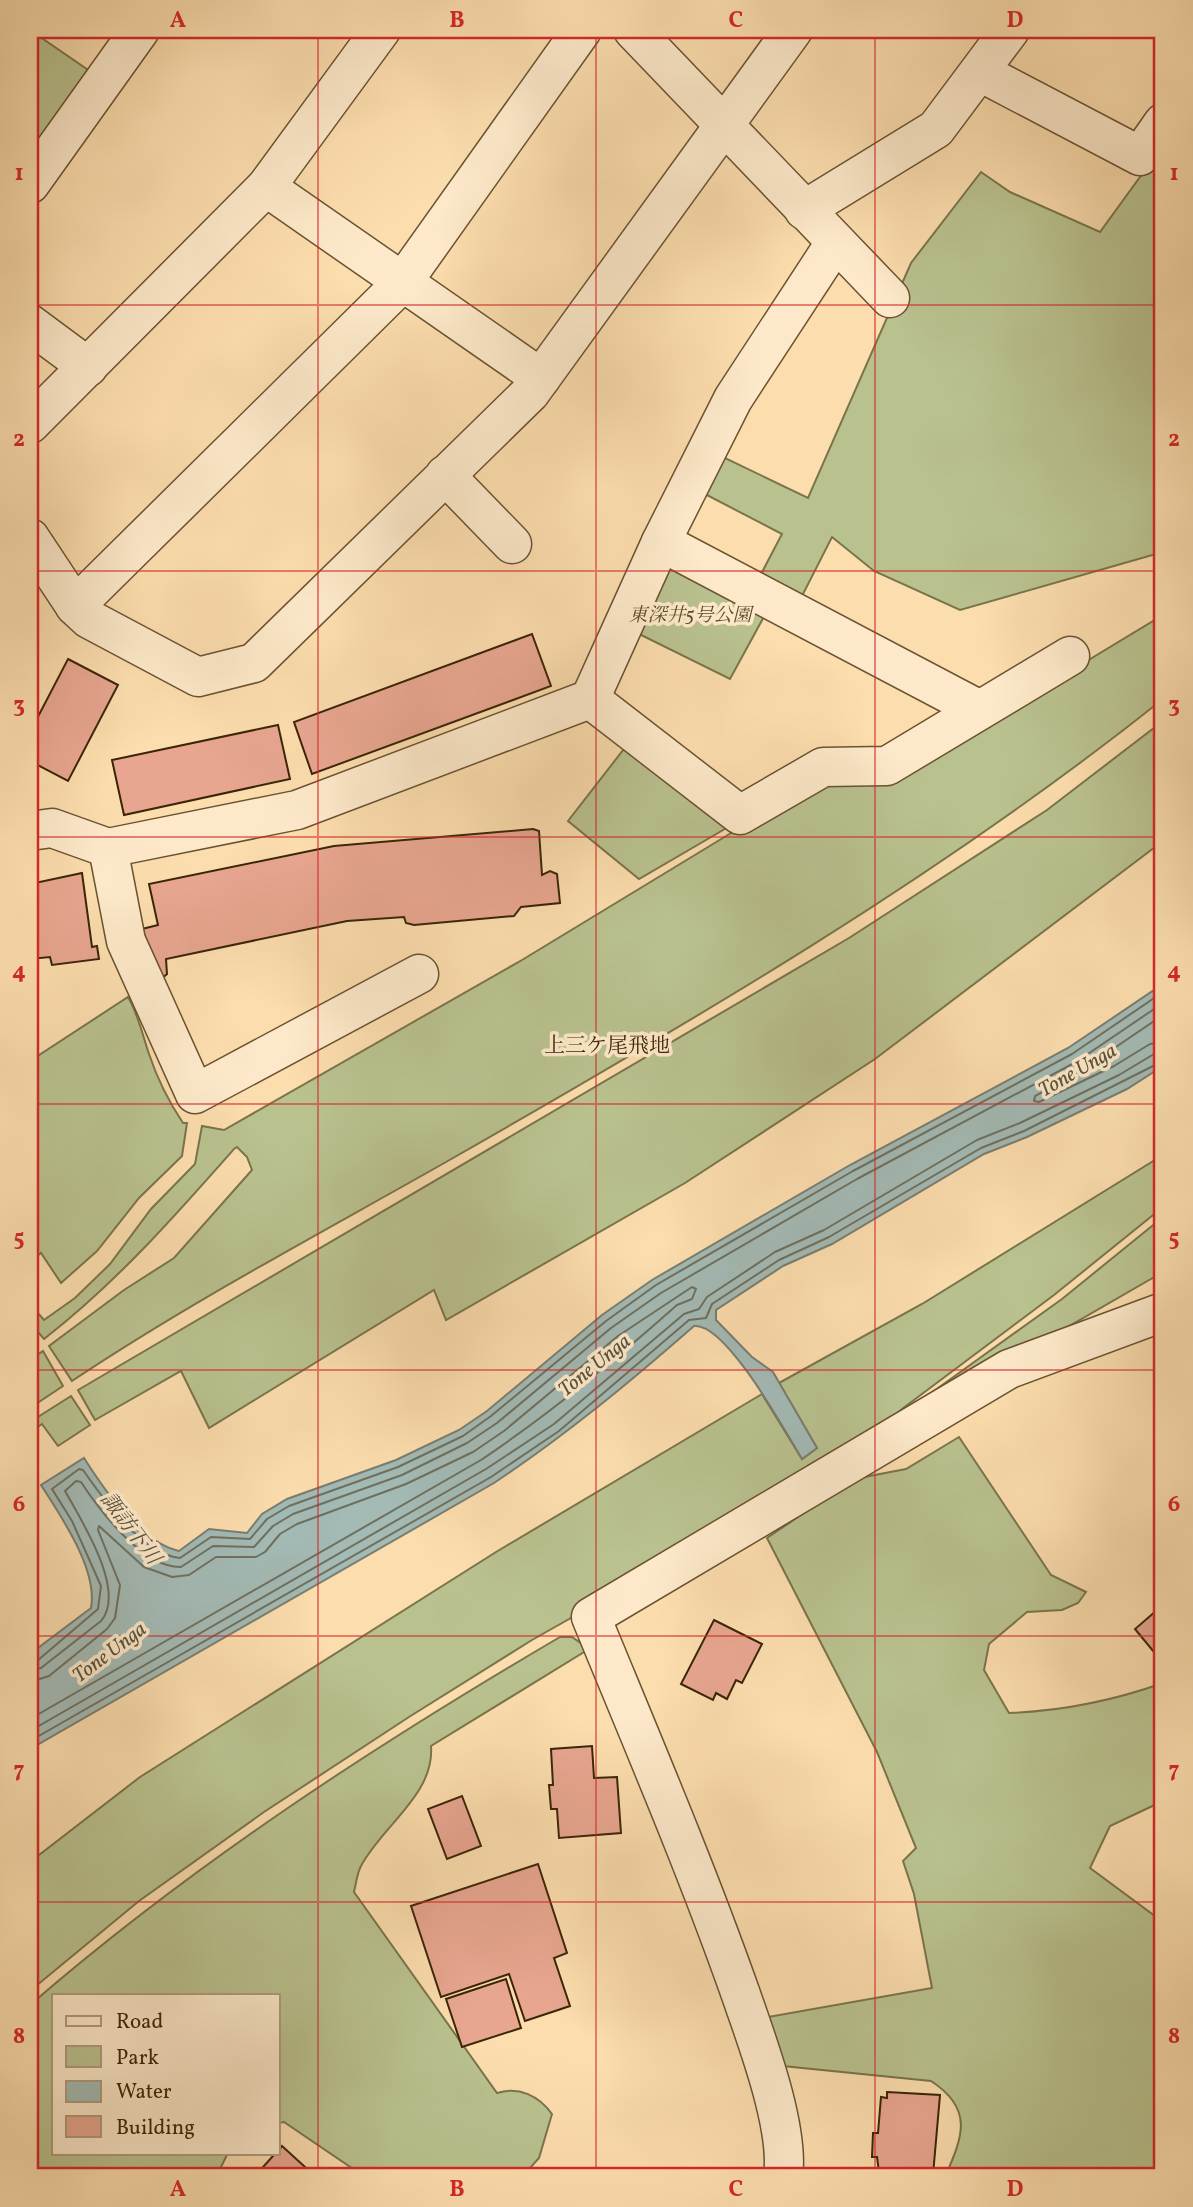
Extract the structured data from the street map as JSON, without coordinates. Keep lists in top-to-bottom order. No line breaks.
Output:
{"districts":["上三ケ尾飛地"],"water":["Tone Unga","諏訪下川"],"parks":["東深井5号公園"],"legend":["Road","Park","Water","Building"],"grid":{"columns":["A","B","C","D"],"rows":["1","2","3","4","5","6","7","8"]}}
